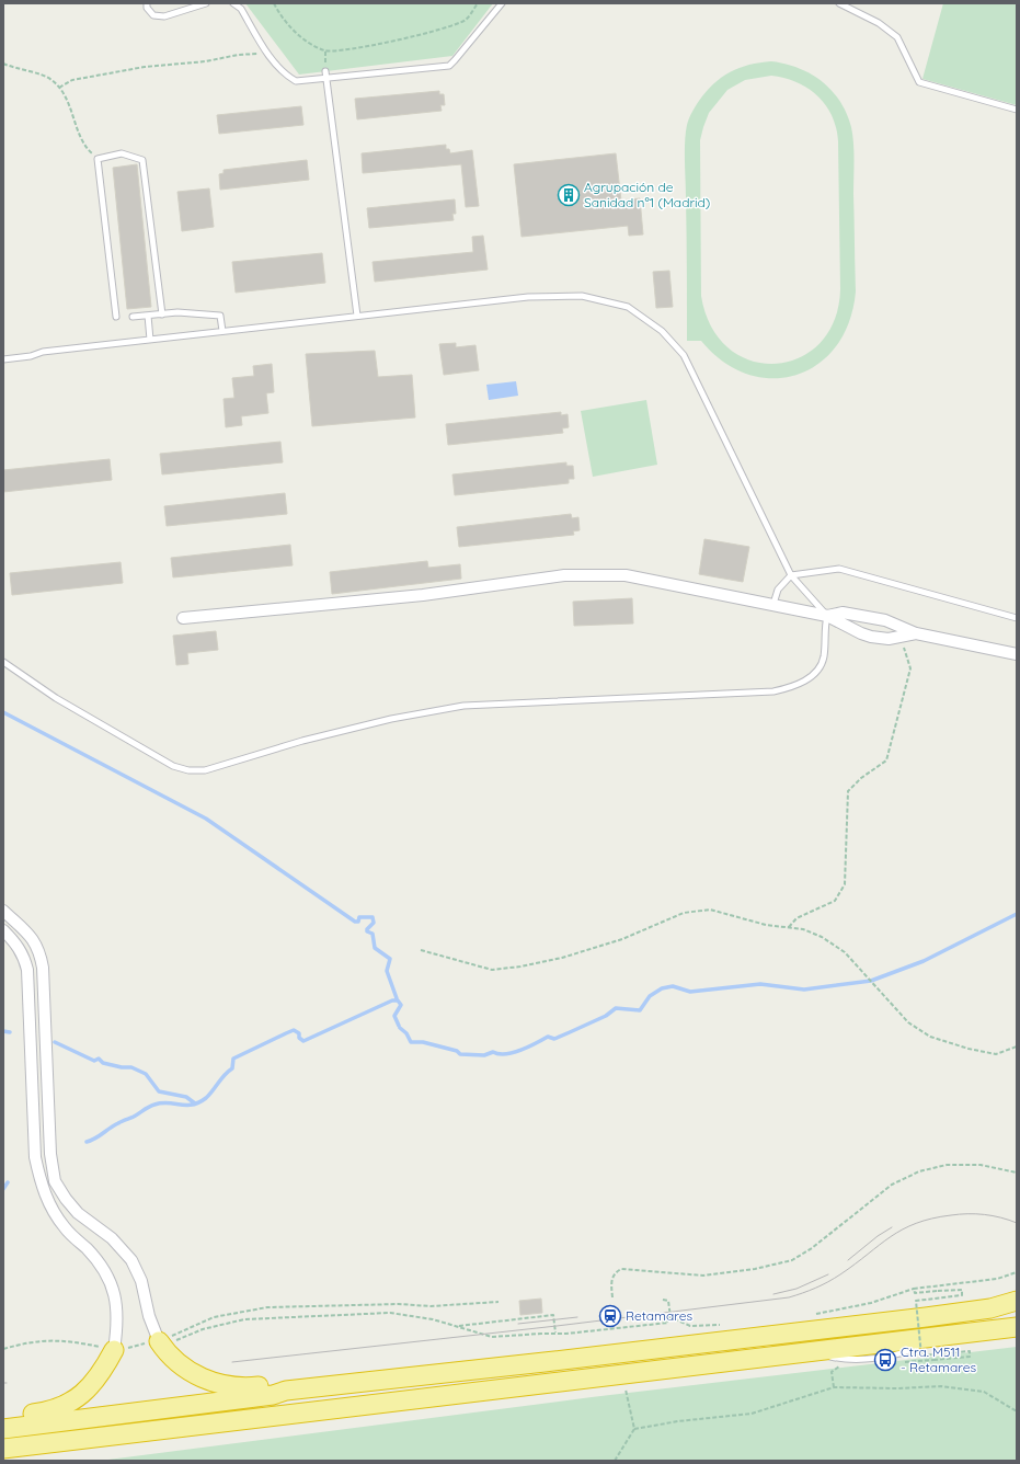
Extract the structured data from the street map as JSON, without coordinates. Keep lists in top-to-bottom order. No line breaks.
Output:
{"places":{"building":["Agrupación de Sanidad nº1 (Madrid)"],"station":["Retamares"],"bus stop":["Ctra. M511 - Retamares"]}}
